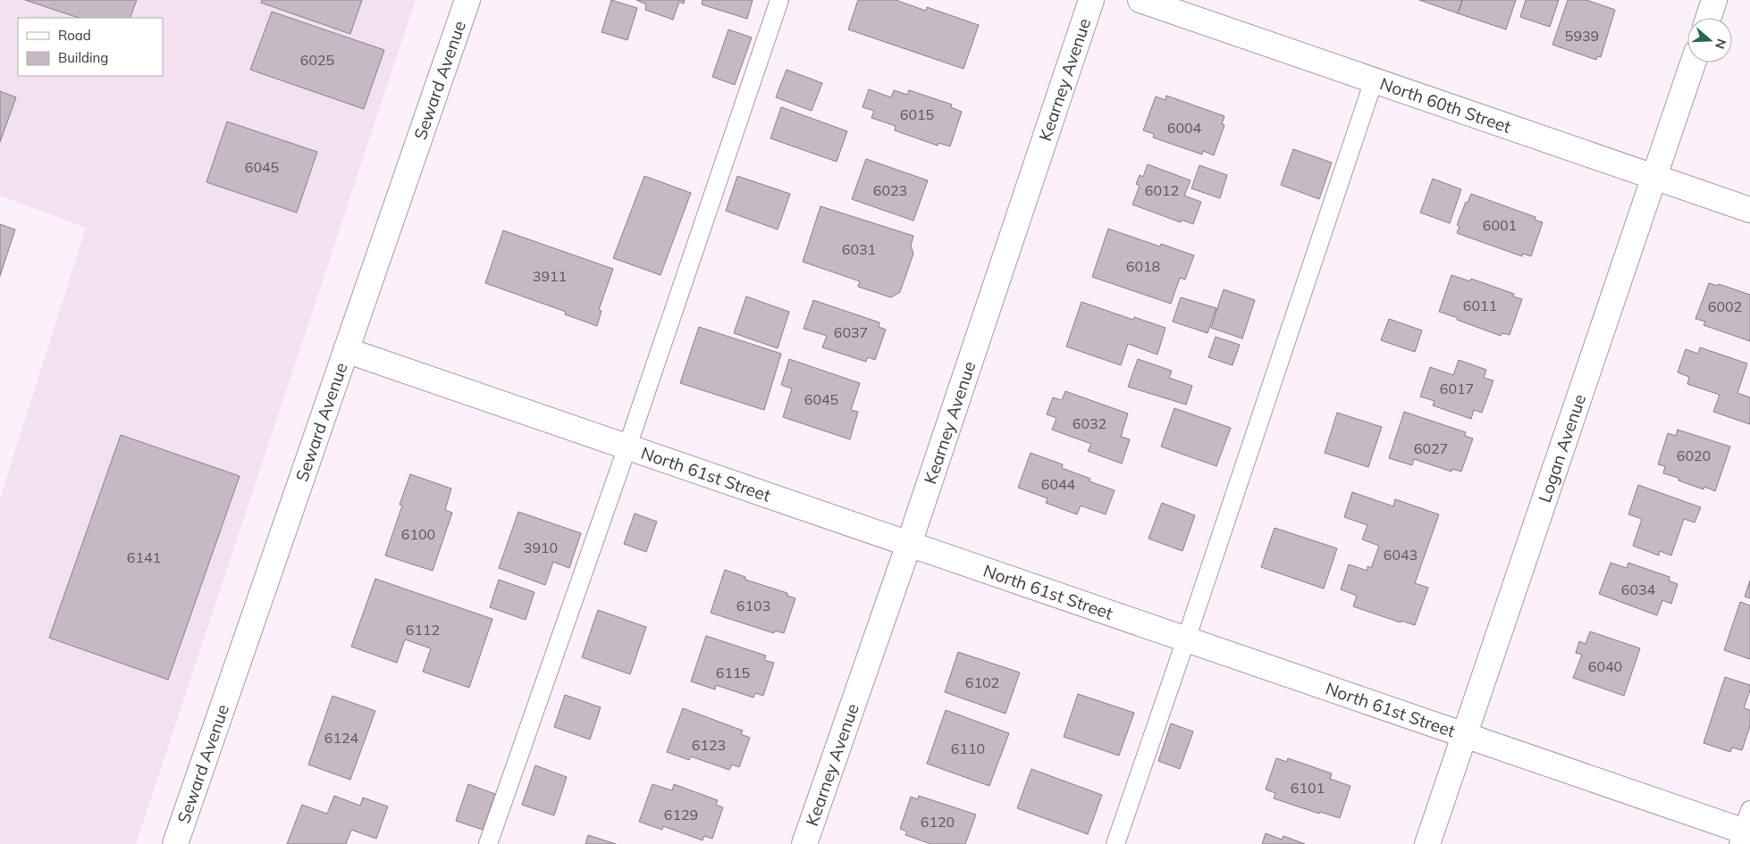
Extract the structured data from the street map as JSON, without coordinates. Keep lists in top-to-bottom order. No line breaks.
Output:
{"streets":{"street":["Kearney Avenue","Seward Avenue","North 60th Street","Logan Avenue","North 61st Street"]},"crossings":[["Kearney Avenue","North 61st Street"],["Seward Avenue","North 61st Street"],["North 60th Street","Logan Avenue"],["Logan Avenue","North 61st Street"]],"house_numbers":["5939","6025","6015","6004","6045","6023","6012","6001","6031","6018","3911","6011","6002","6037","6017","6045","6032","6027","6020","6044","6100","3910","6043","6141","6034","6103","6112","6040","6115","6102","6124","6123","6110","6101","6129","6120"],"legend":["Road","Building"],"north":"right"}
